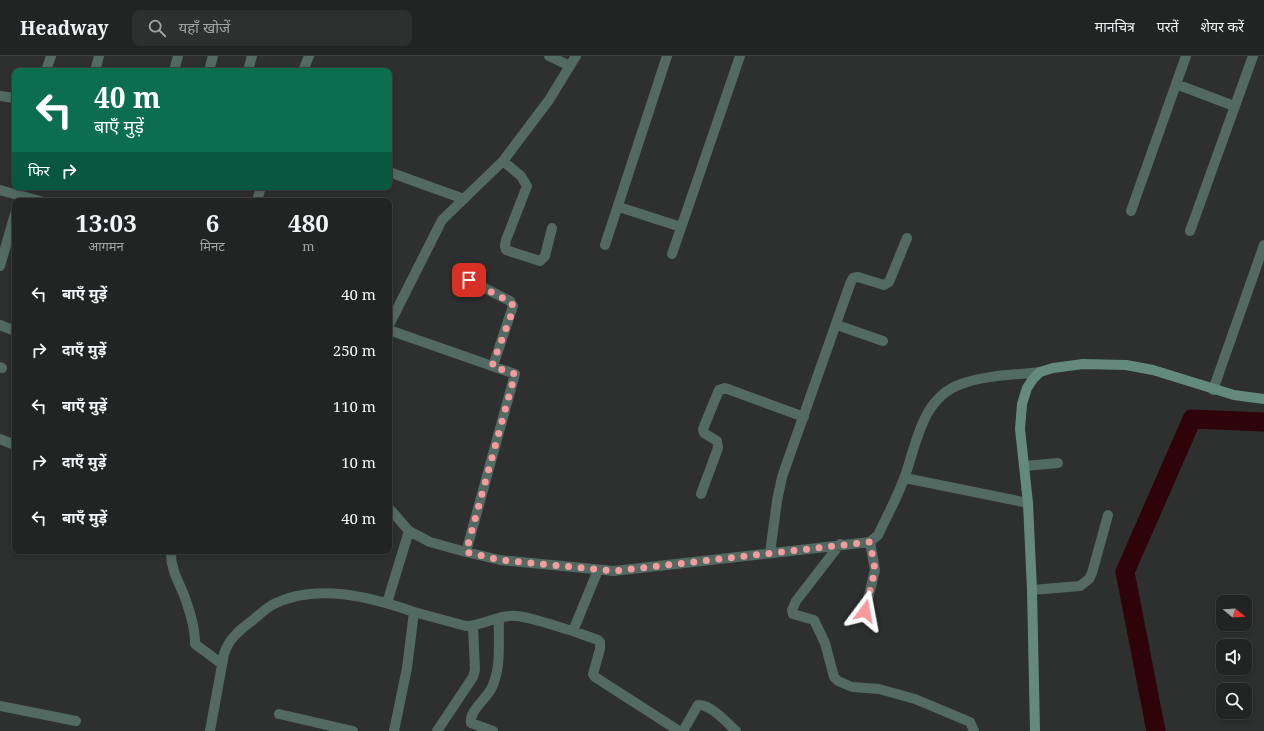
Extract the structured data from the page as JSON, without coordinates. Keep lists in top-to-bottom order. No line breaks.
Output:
{"north":"right","page":{"header":"Headway","search":"यहाँ खोजें","nav":["मानचित्र","परतें","शेयर करें"],"turn":["40 m","बाएँ मुड़ें"],"then":"फिर","eta":["13:03","आगमन","6","मिनट","480","m"],"list":[{"name":"बाएँ मुड़ें","value":"40 m"},{"name":"दाएँ मुड़ें","value":"250 m"},{"name":"बाएँ मुड़ें","value":"110 m"},{"name":"दाएँ मुड़ें","value":"10 m"},{"name":"बाएँ मुड़ें","value":"40 m"}]}}
